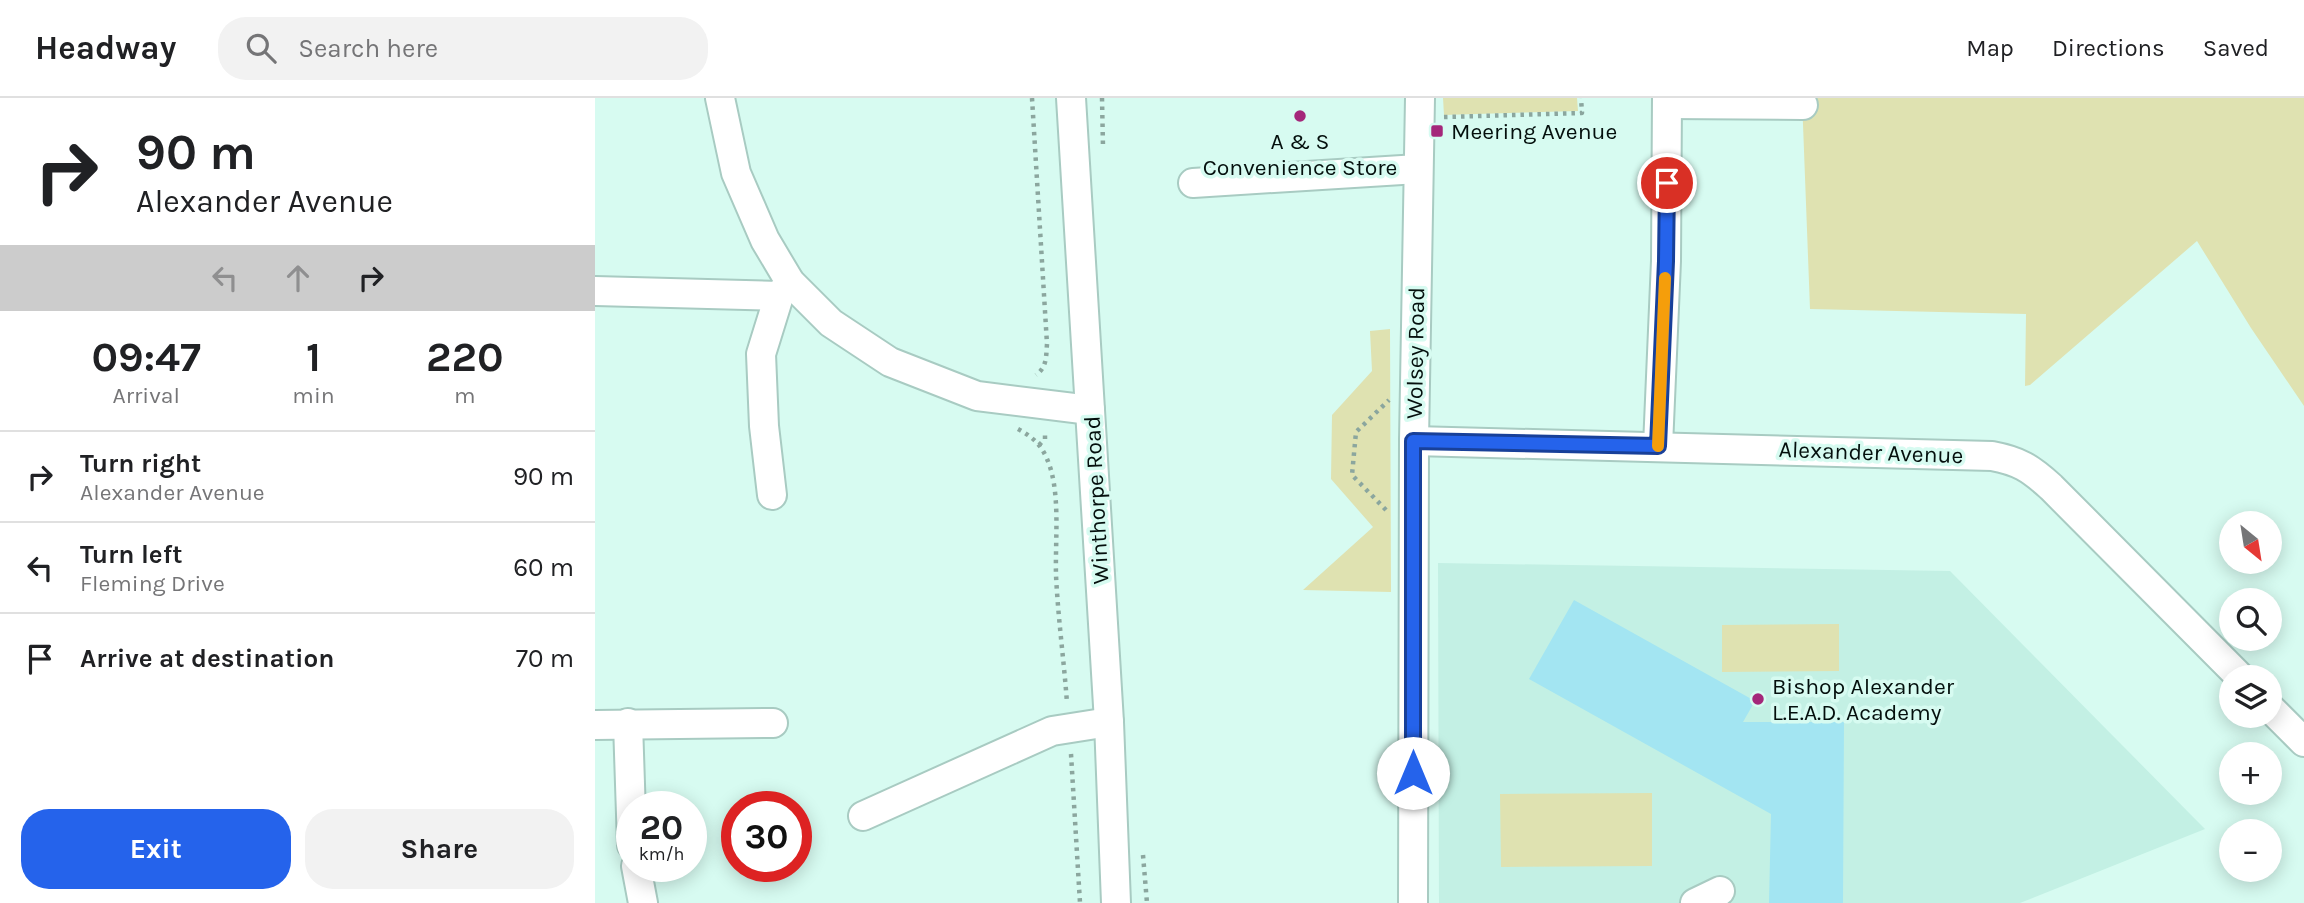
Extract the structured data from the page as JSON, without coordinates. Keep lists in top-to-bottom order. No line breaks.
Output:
{"streets":{"street":["Wolsey Road","Alexander Avenue","Winthorpe Road"]},"crossings":[["Wolsey Road","Alexander Avenue"]],"places":{"other":["A & S Convenience Store","Bishop Alexander L.E.A.D. Academy"],"transit":["Meering Avenue"]},"north":"bottom right","page":{"header":"Headway","search":"Search here","nav":["Map","Directions","Saved"],"turn":["90 m","Alexander Avenue"],"eta":["09:47","Arrival","1","min","220","m"],"list":[{"name":"Turn right","note":"Alexander Avenue","value":"90 m"},{"name":"Turn left","note":"Fleming Drive","value":"60 m"},{"name":"Arrive at destination","value":"70 m"}],"map_buttons":["+","−"],"speed":"20 km/h","limit":"30","buttons":["Exit","Share"]}}
